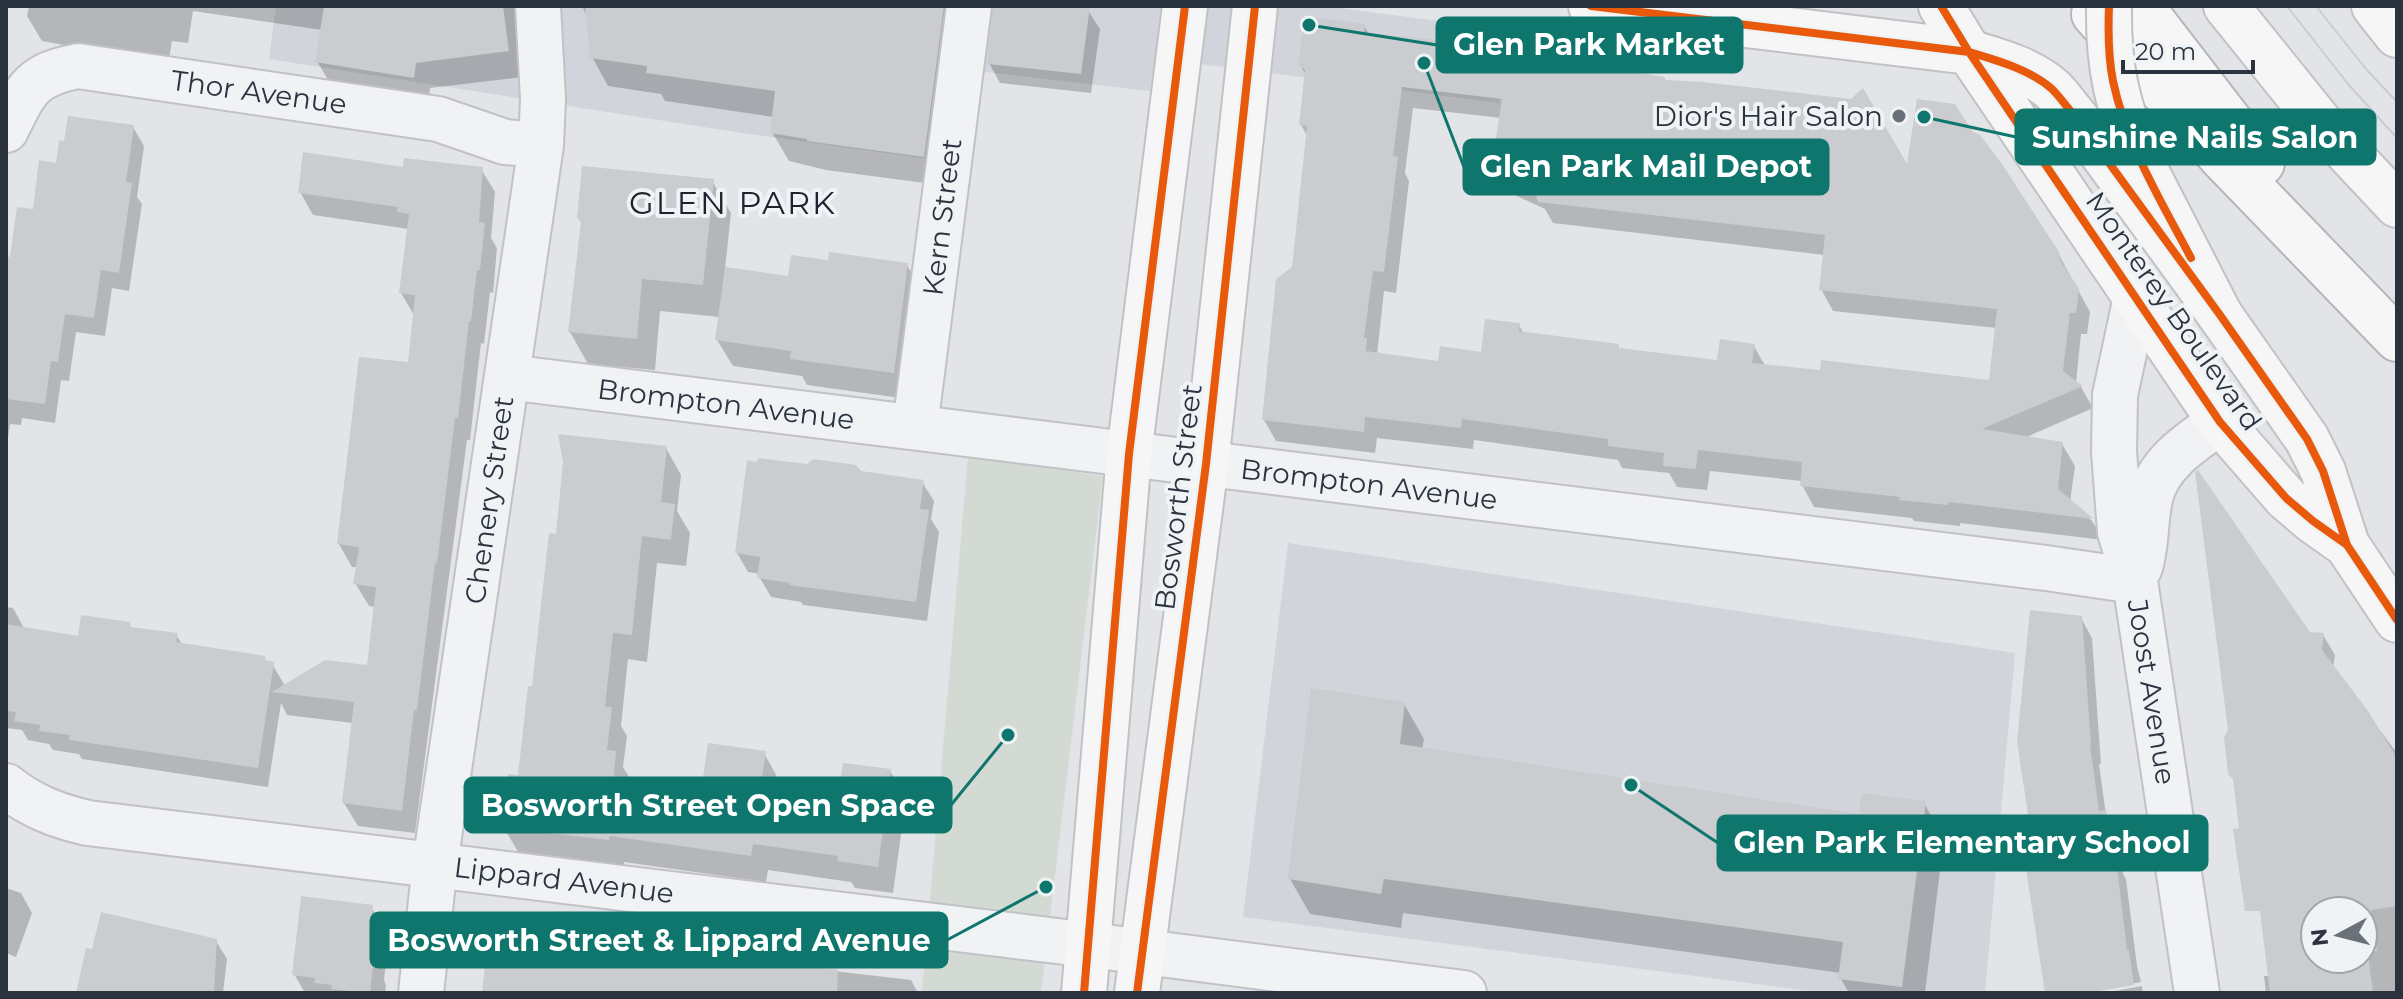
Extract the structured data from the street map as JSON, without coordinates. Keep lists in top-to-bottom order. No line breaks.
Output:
{"streets":{"main road":["Monterey Boulevard","Bosworth Street"],"street":["Thor Avenue","Kern Street","Brompton Avenue","Chenery Street","Joost Avenue","Lippard Avenue"]},"crossings":[["Thor Avenue","Chenery Street"],["Kern Street","Brompton Avenue"],["Monterey Boulevard","Joost Avenue"],["Brompton Avenue","Bosworth Street"],["Brompton Avenue","Chenery Street"],["Brompton Avenue","Joost Avenue"],["Bosworth Street","Lippard Avenue"],["Chenery Street","Lippard Avenue"]],"districts":["GLEN PARK"],"places":["Glen Park Market","Glen Park Mail Depot","Dior's Hair Salon","Sunshine Nails Salon","Bosworth Street Open Space","Glen Park Elementary School","Bosworth Street & Lippard Avenue"],"scale_bar":"20 m","north":"left"}
